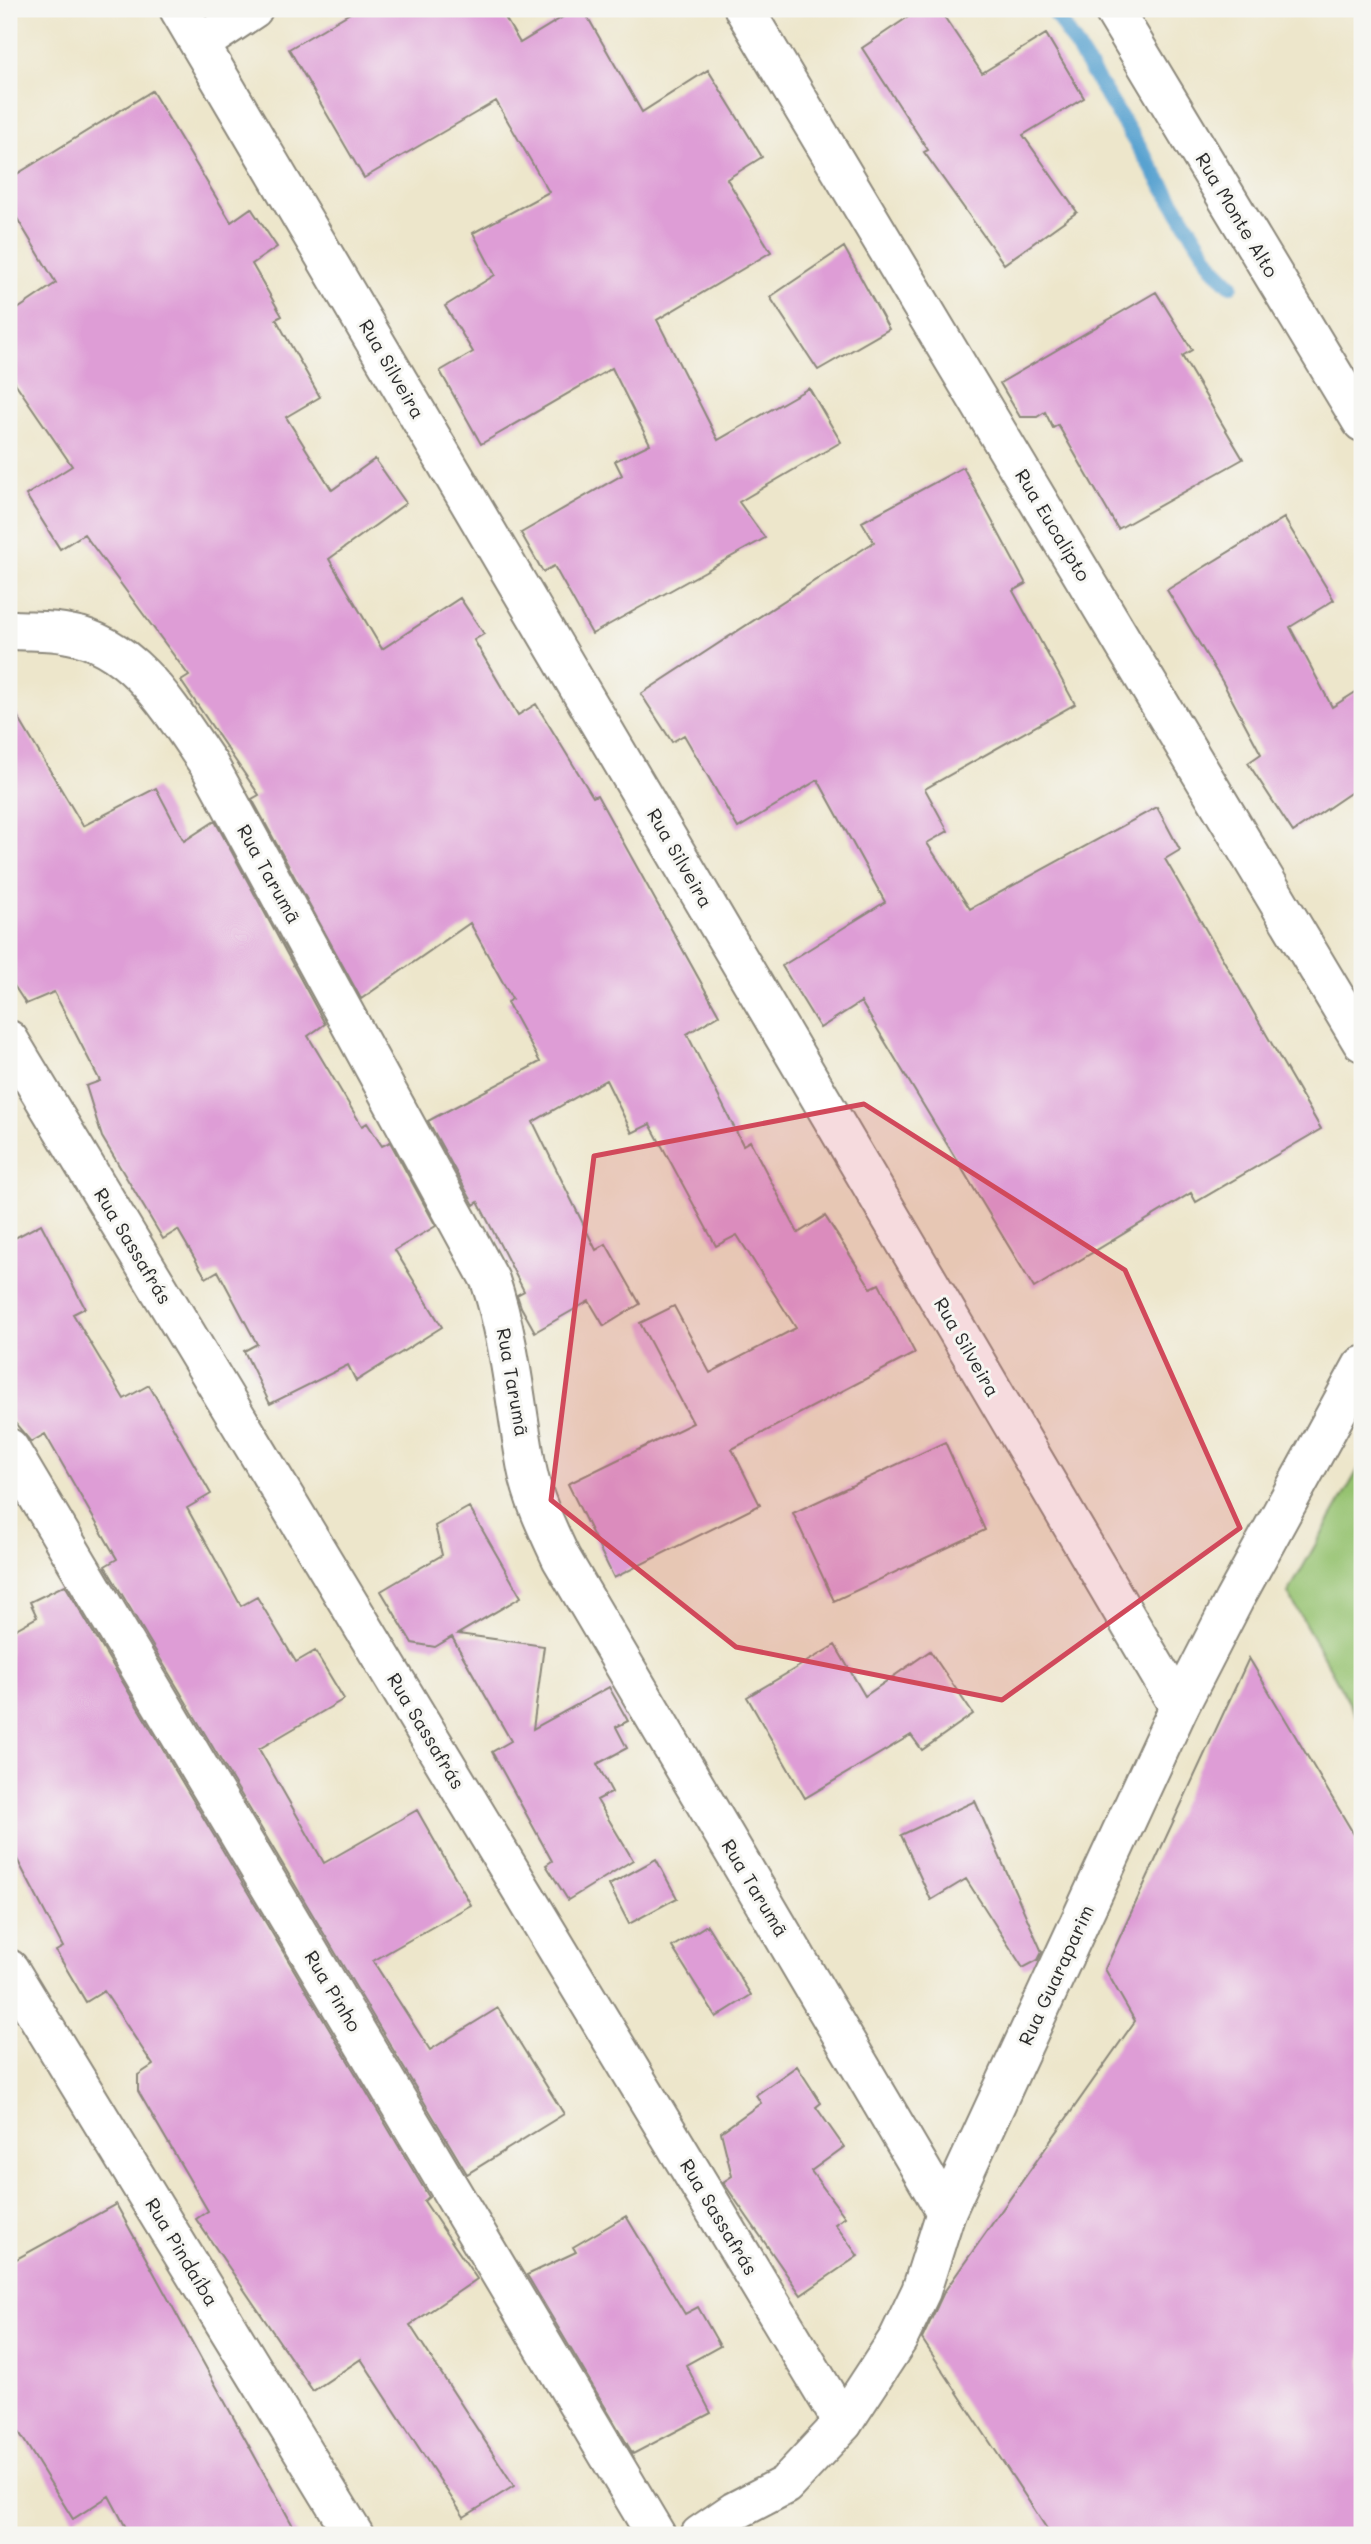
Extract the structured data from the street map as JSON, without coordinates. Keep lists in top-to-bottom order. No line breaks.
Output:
{"streets":{"street":["Rua Monte Alto","Rua Silveira","Rua Eucalipto","Rua Tarumã","Rua Sassafrás","Rua Guaraparim","Rua Pinho","Rua Pindaíba"]},"crossings":[["Rua Silveira","Rua Guaraparim"],["Rua Tarumã","Rua Guaraparim"],["Rua Sassafrás","Rua Guaraparim"]]}
